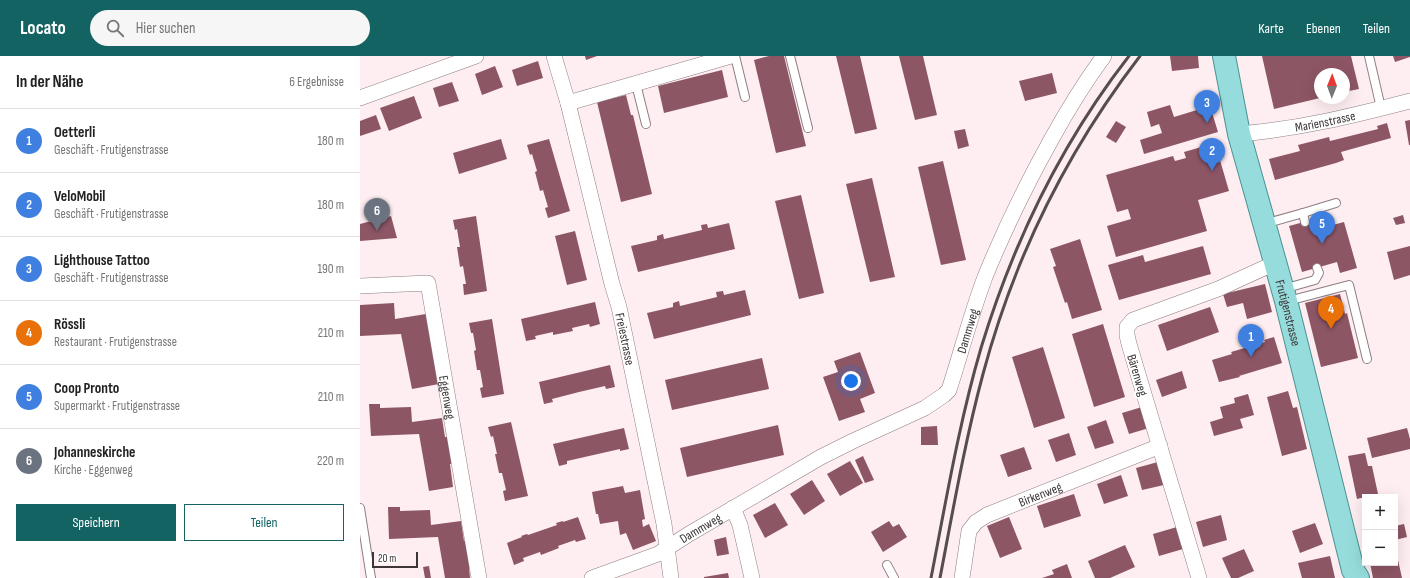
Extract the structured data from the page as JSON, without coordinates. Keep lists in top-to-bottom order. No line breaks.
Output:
{"streets":{"main road":["Frutigenstrasse"],"street":["Marienstrasse","Dammweg","Freiestrasse","Bärenweg","Eggenweg","Birkenweg"]},"crossings":[["Marienstrasse","Frutigenstrasse"],["Frutigenstrasse","Bärenweg"],["Dammweg","Freiestrasse"],["Bärenweg","Birkenweg"]],"scale_bar":"20 m","north":"top","page":{"header":"Locato","search":"Hier suchen","nav":["Karte","Ebenen","Teilen"],"heading":["In der Nähe","6 Ergebnisse"],"pins":["3","2","6","5","4","1"],"list":[{"mark":"1","name":"Oetterli","note":"Geschäft · Frutigenstrasse","value":"180 m"},{"mark":"2","name":"VeloMobil","note":"Geschäft · Frutigenstrasse","value":"180 m"},{"mark":"3","name":"Lighthouse Tattoo","note":"Geschäft · Frutigenstrasse","value":"190 m"},{"mark":"4","name":"Rössli","note":"Restaurant · Frutigenstrasse","value":"210 m"},{"mark":"5","name":"Coop Pronto","note":"Supermarkt · Frutigenstrasse","value":"210 m"},{"mark":"6","name":"Johanneskirche","note":"Kirche · Eggenweg","value":"220 m"}],"buttons":["Speichern","Teilen"],"map_buttons":["+","−"],"scale":"20 m"}}
